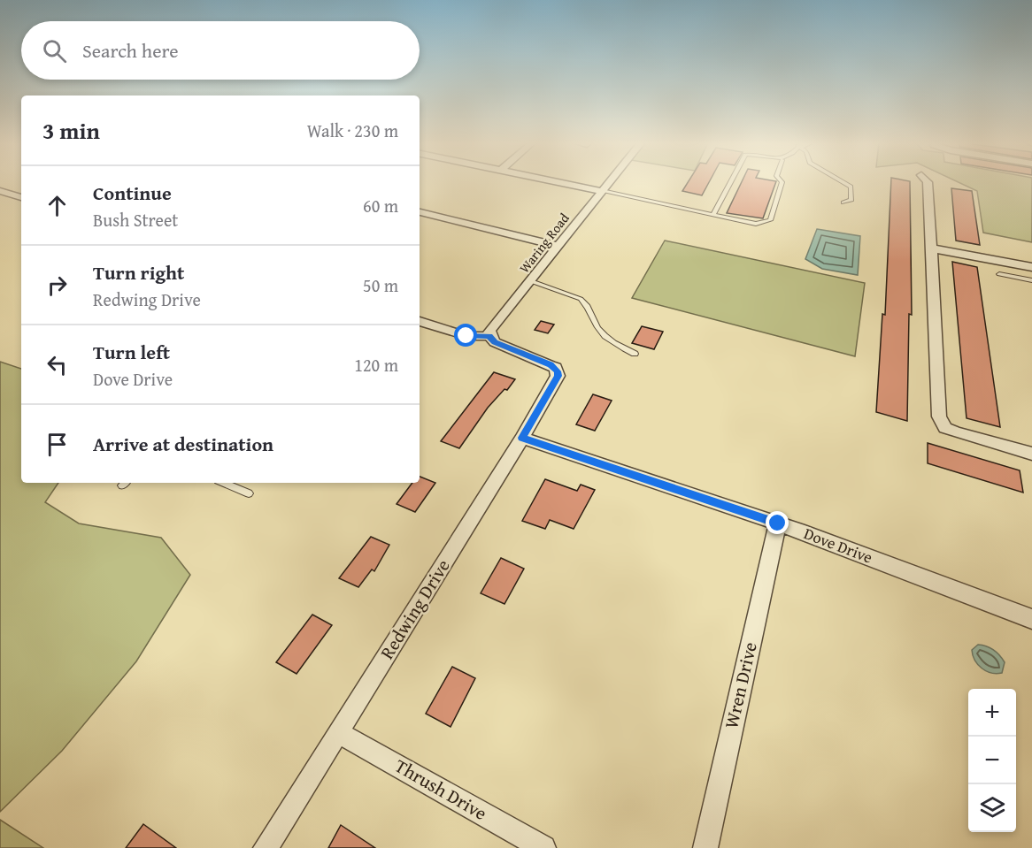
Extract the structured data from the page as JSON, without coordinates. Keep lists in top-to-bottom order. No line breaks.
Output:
{"streets":{"street":["Waring Road","Dove Drive","Redwing Drive","Wren Drive","Thrush Drive"]},"crossings":[["Waring Road","Redwing Drive"],["Dove Drive","Redwing Drive"],["Dove Drive","Wren Drive"],["Redwing Drive","Thrush Drive"]],"page":{"search":"Search here","heading":["3 min","Walk · 230 m"],"list":[["Continue","Bush Street","60 m"],["Turn right","Redwing Drive","50 m"],["Turn left","Dove Drive","120 m"],"Arrive at destination"],"map_buttons":["+","−"]}}
